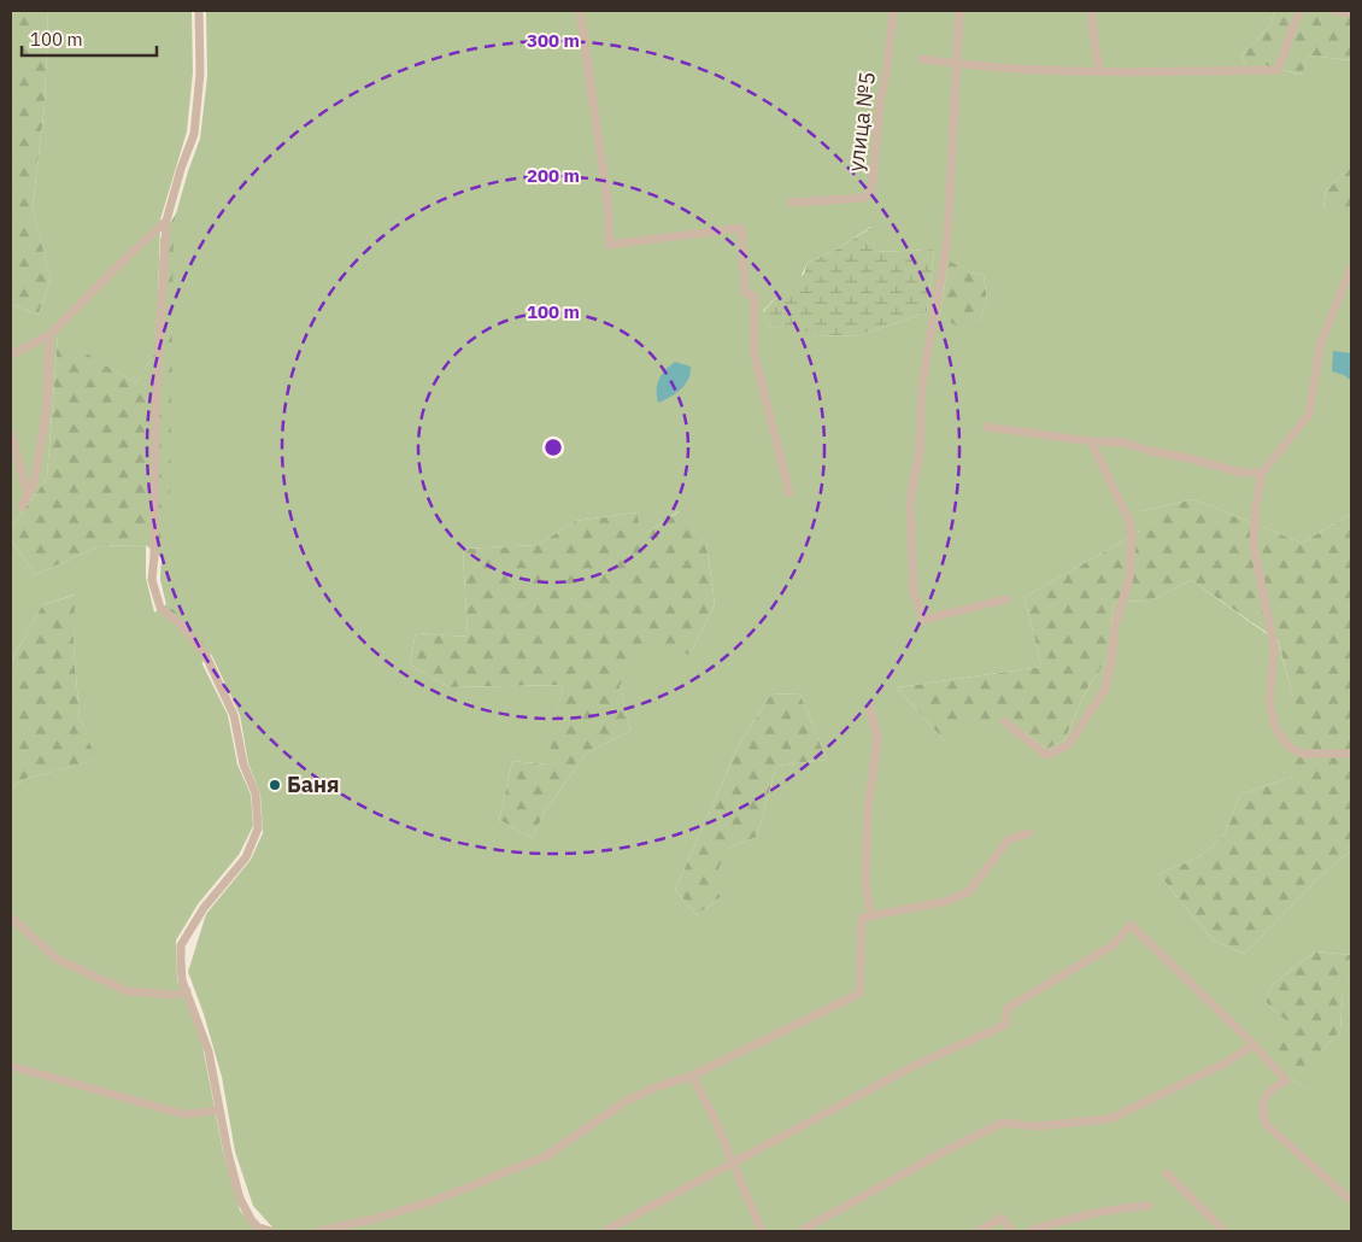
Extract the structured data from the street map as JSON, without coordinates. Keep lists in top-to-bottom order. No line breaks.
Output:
{"streets":{"street":["улица №5"]},"places":["Баня"],"scale_bar":"100 m","rings":["300 m","200 m","100 m"]}
